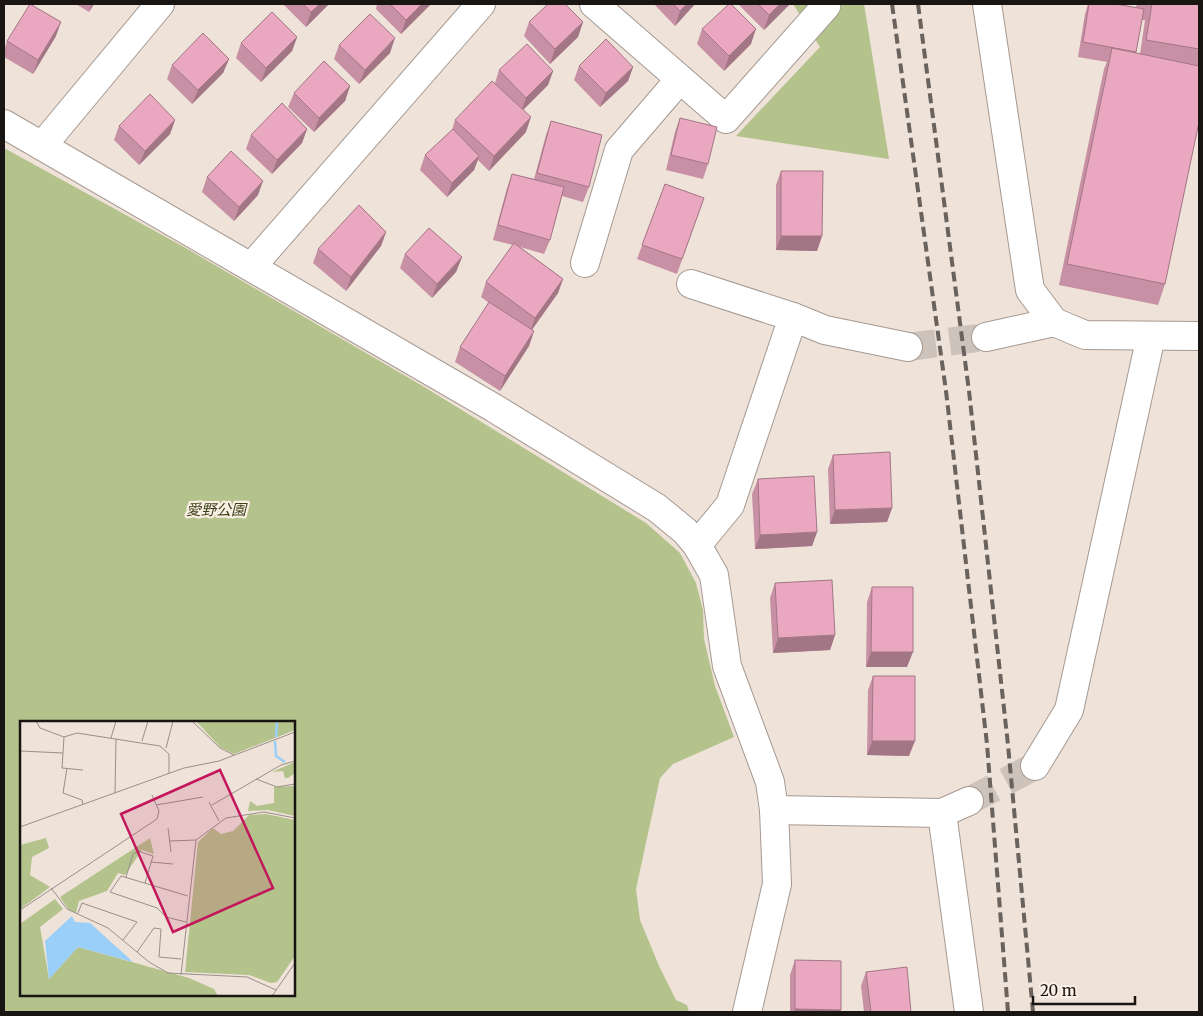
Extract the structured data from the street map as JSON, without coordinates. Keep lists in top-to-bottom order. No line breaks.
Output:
{"parks":["愛野公園"],"scale_bar":"20 m"}
